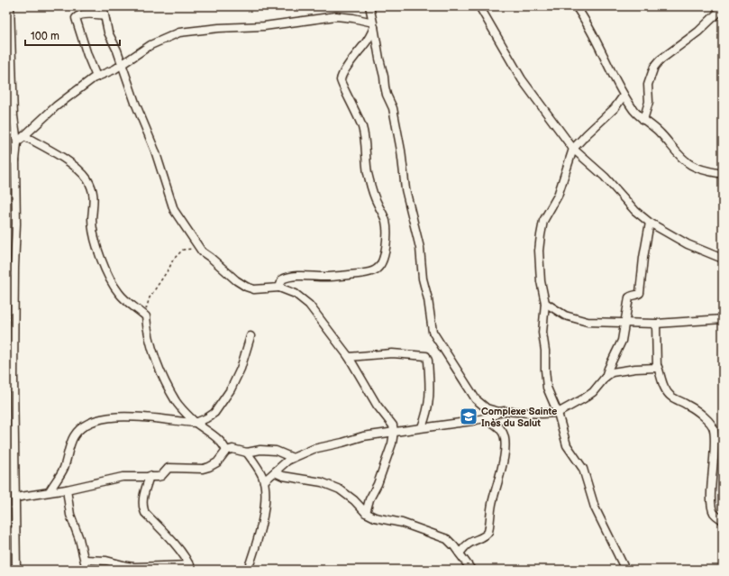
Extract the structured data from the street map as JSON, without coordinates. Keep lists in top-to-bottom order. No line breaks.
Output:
{"places":{"school or university":["Complexe Sainte Inès du Salut"]},"scale_bar":"100 m"}
